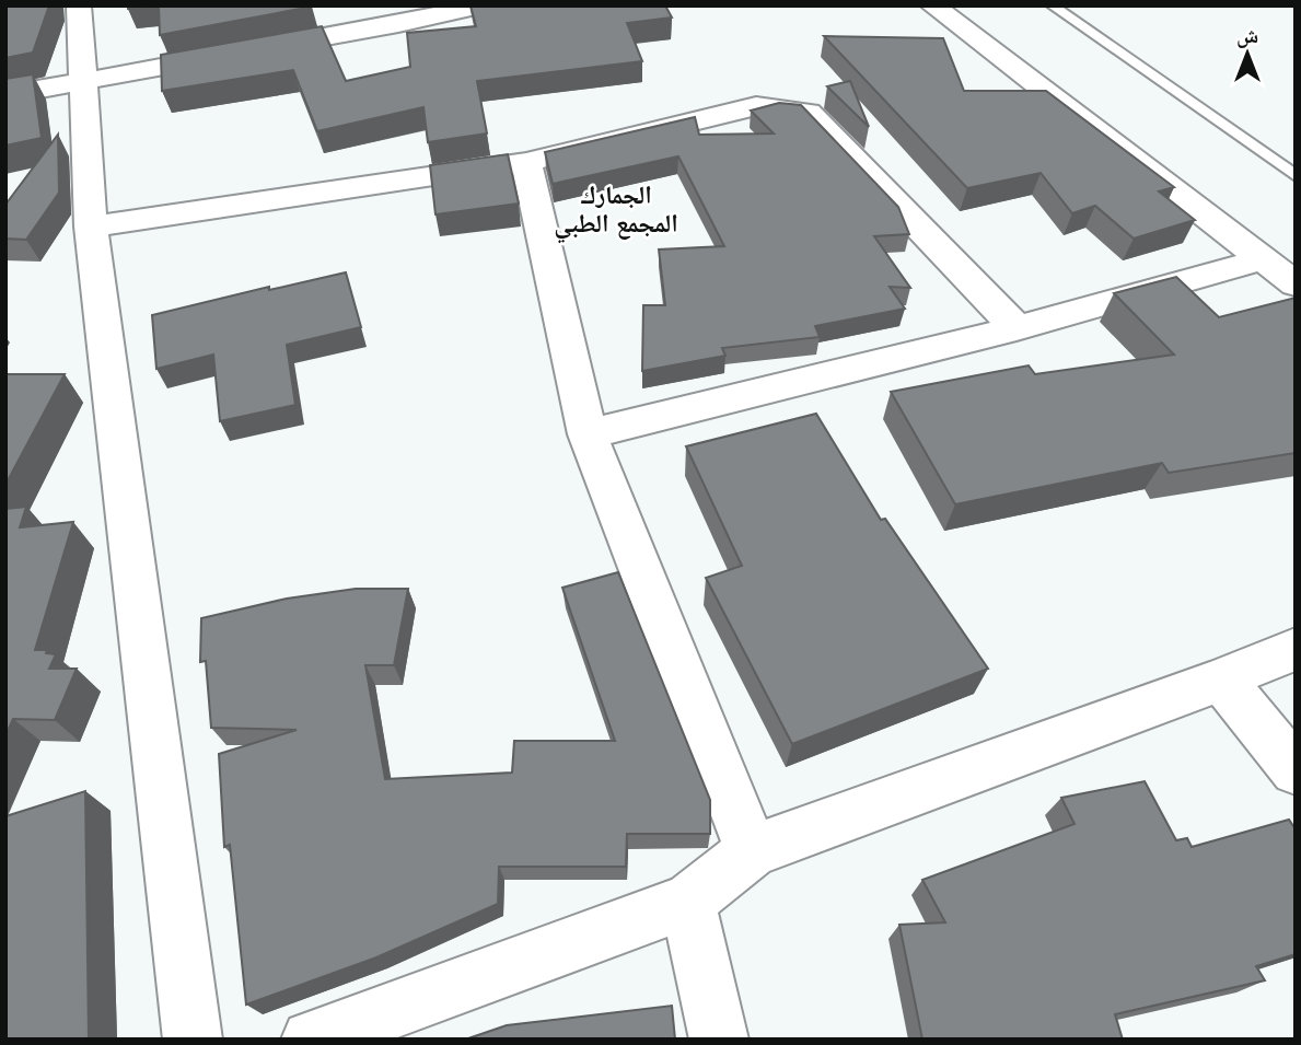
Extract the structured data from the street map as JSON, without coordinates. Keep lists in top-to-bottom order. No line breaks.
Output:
{"districts":["الجمارك المجمع الطبي"],"north":"top"}
